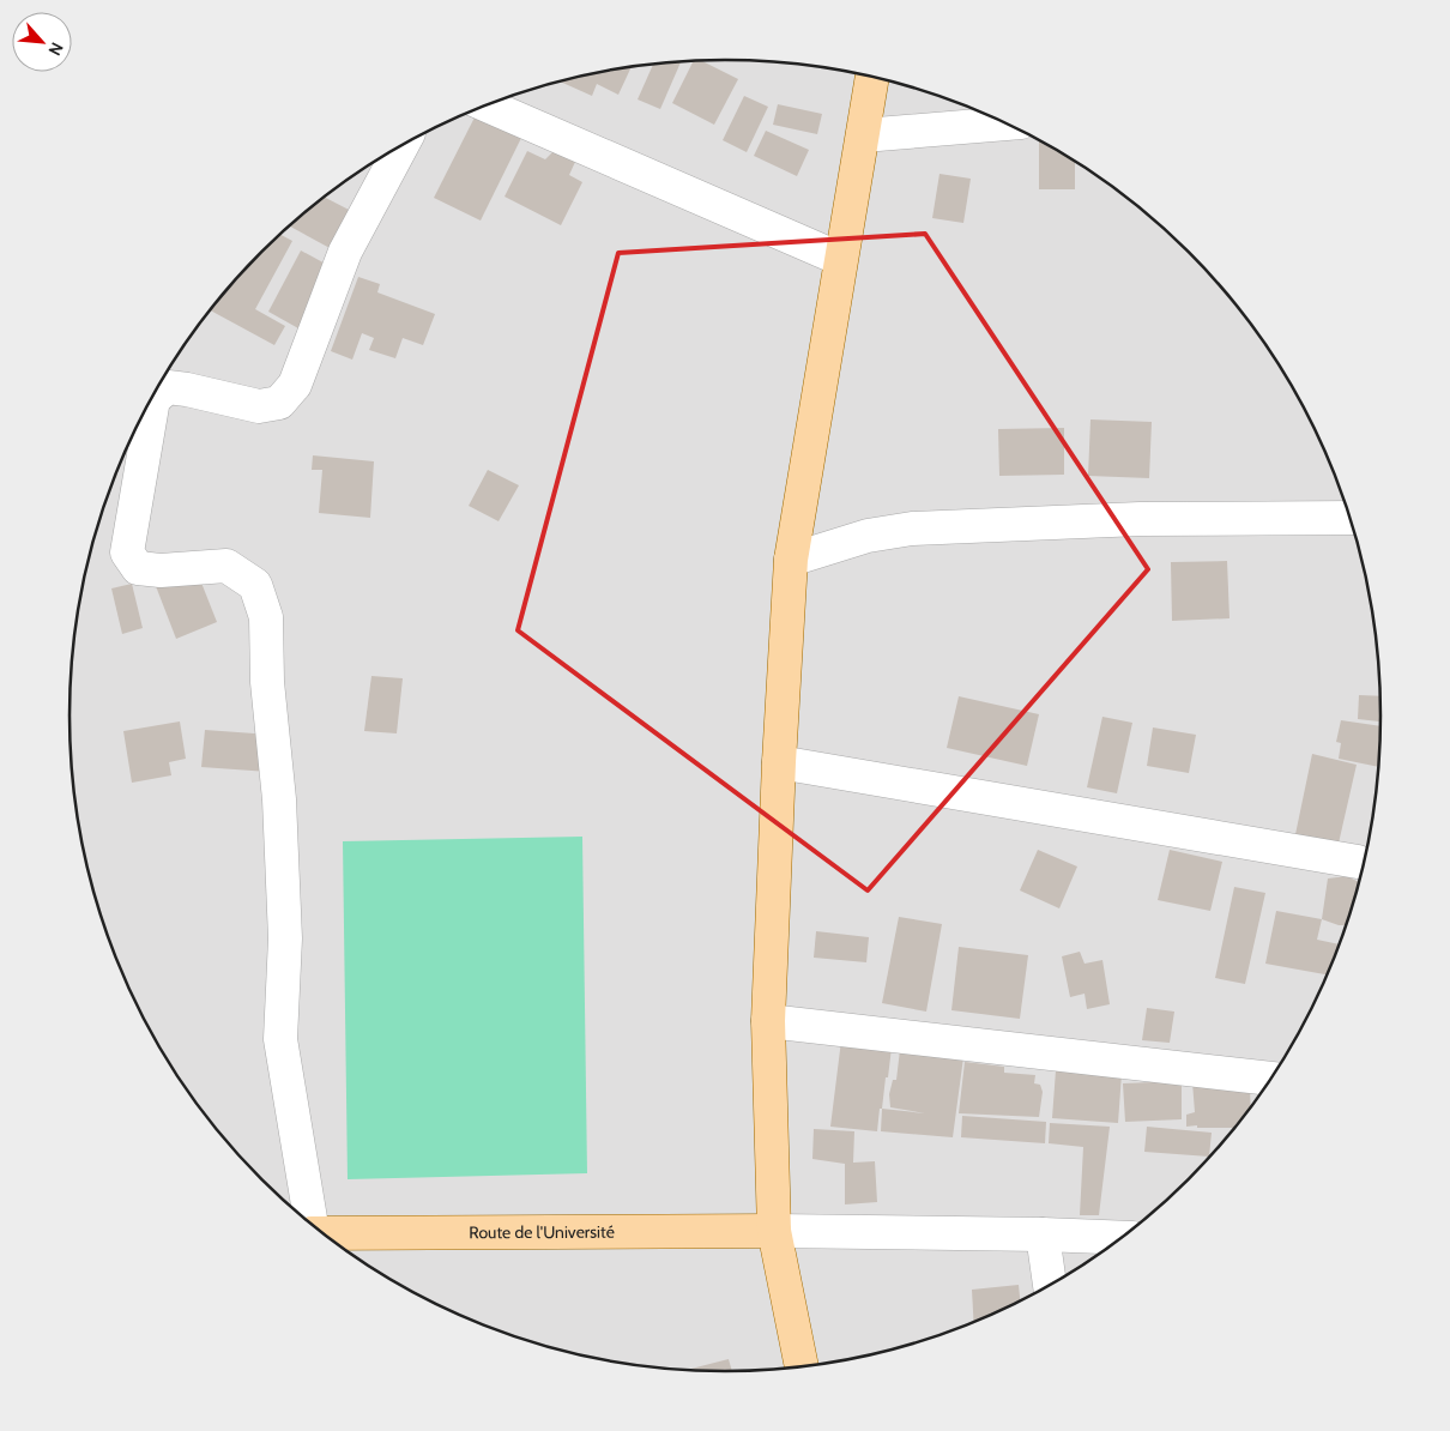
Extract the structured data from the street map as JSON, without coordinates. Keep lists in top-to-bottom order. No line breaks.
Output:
{"streets":{"main road":["Route de l'Université"]},"north":"bottom right"}
